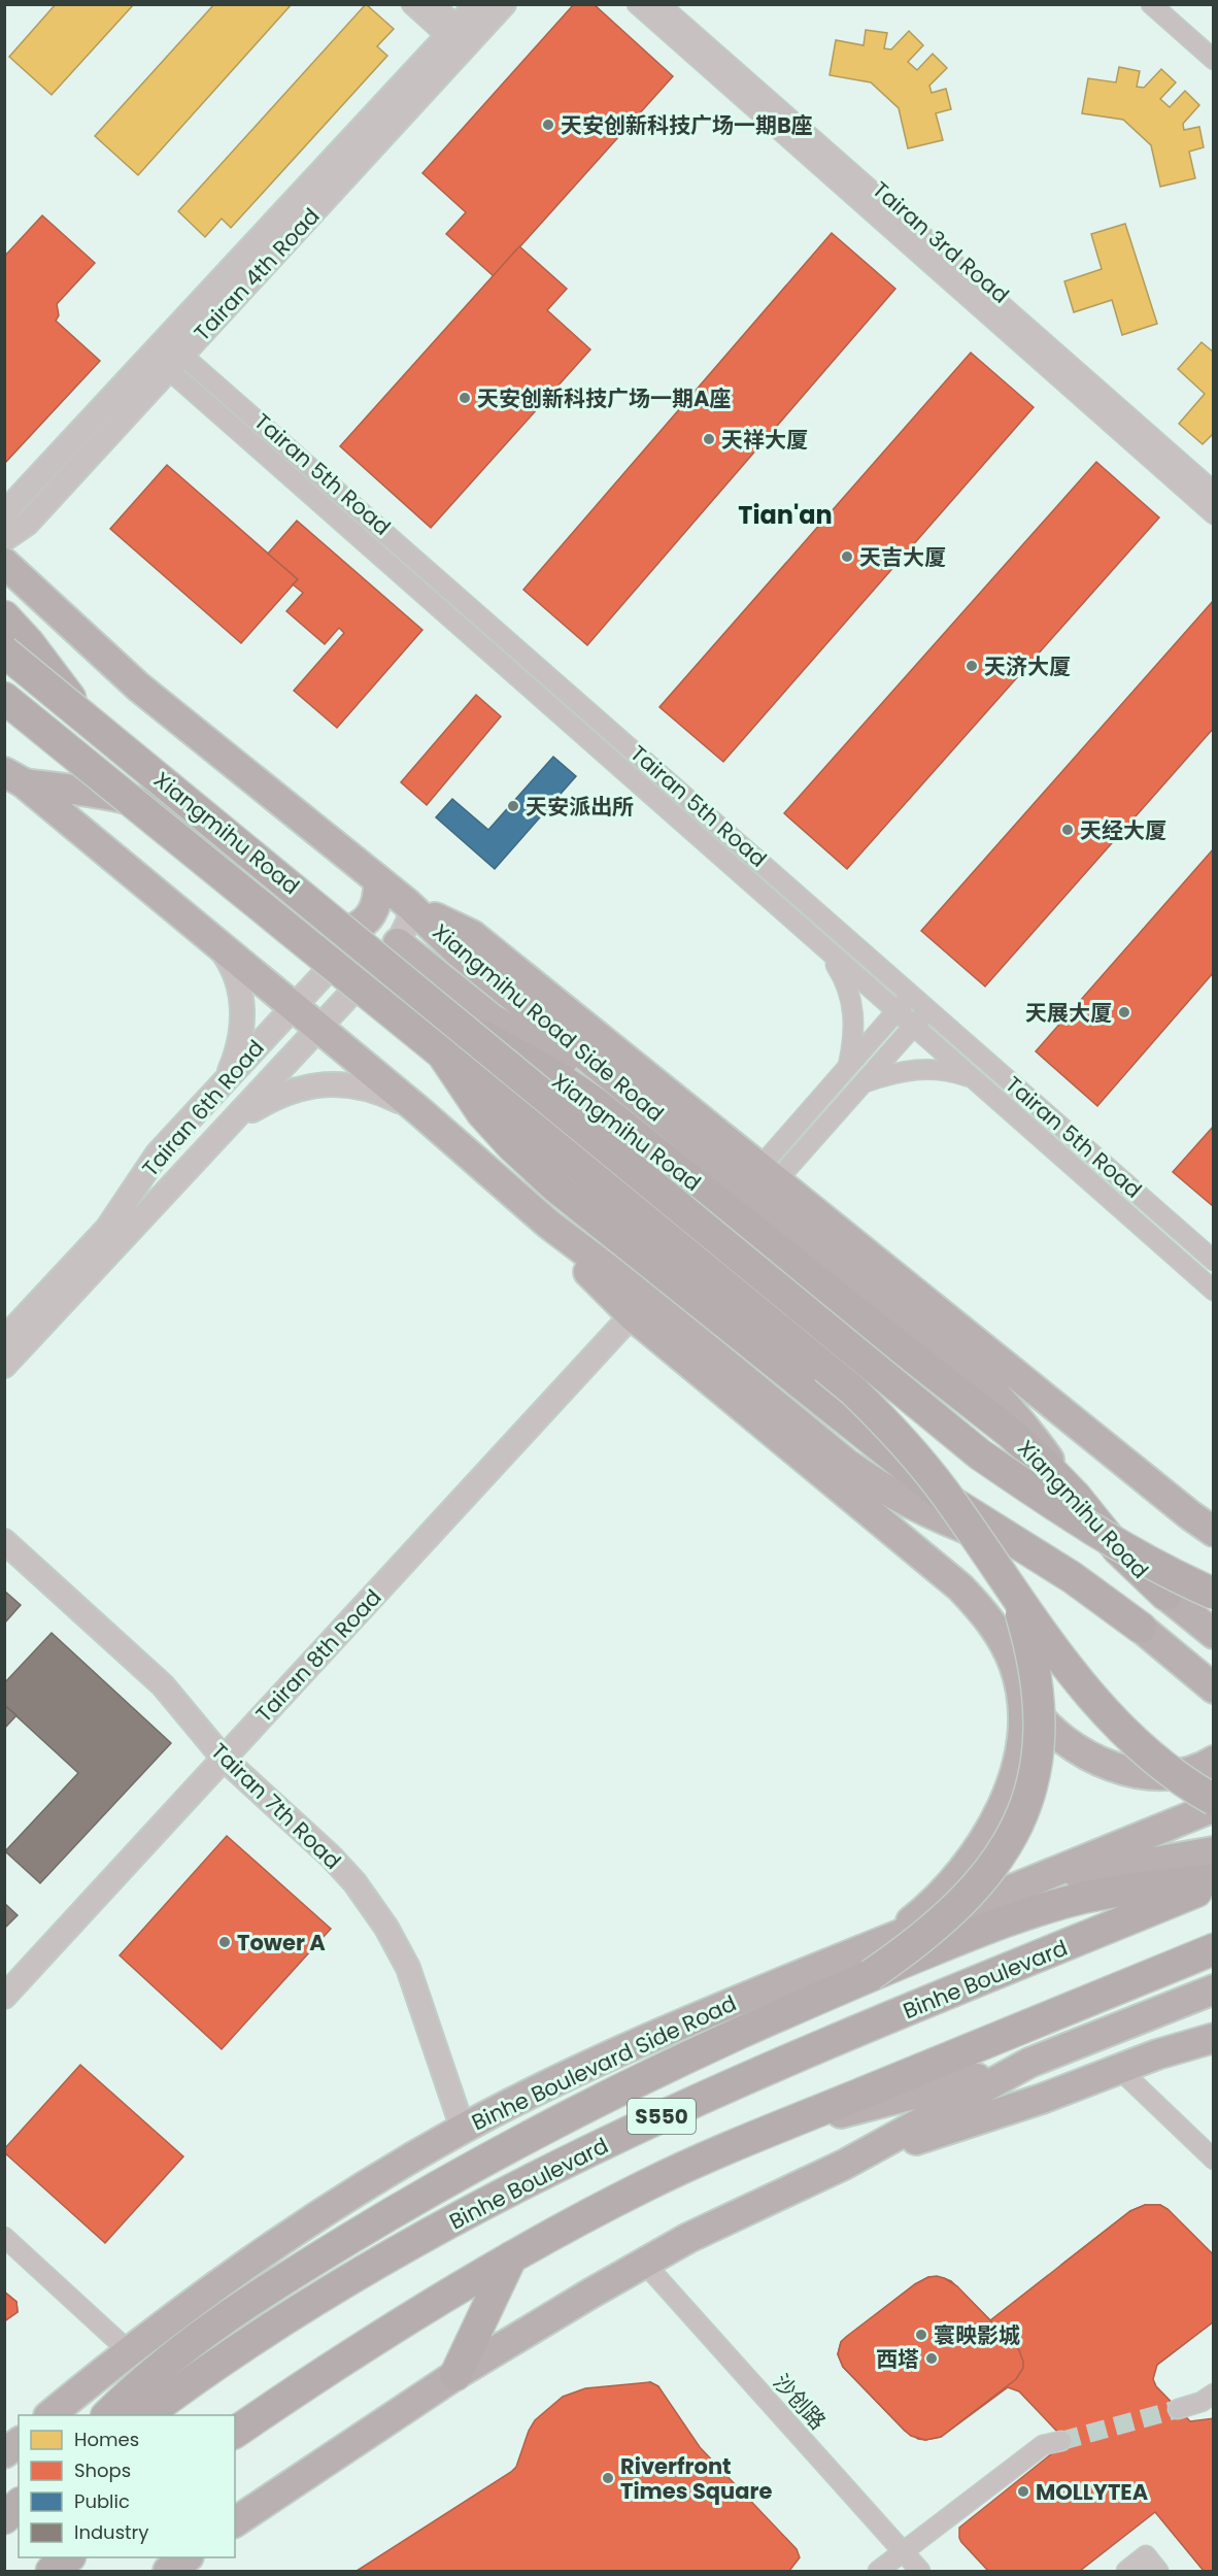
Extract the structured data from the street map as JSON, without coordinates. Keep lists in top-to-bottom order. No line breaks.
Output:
{"streets":{"highway":["Xiangmihu Road","Binhe Boulevard","S550"],"main road":["Xiangmihu Road Side Road","Binhe Boulevard Side Road"],"street":["Tairan 3rd Road","Tairan 4th Road","Tairan 5th Road","Tairan 6th Road","Tairan 8th Road","Tairan 7th Road","沙创路"]},"crossings":[["Tairan 4th Road","Tairan 5th Road"],["Xiangmihu Road","Xiangmihu Road Side Road"],["Xiangmihu Road Side Road","Tairan 6th Road"],["Tairan 8th Road","Tairan 7th Road"],["Tairan 7th Road","Binhe Boulevard Side Road"]],"districts":["Tian'an"],"places":["天安创新科技广场一期B座","天安创新科技广场一期A座","天祥大厦","天吉大厦","天济大厦","天安派出所","天经大厦","天展大厦","Tower A","寰映影城","西塔","Riverfront Times Square","MOLLYTEA"],"legend":["Homes","Shops","Public","Industry"]}
